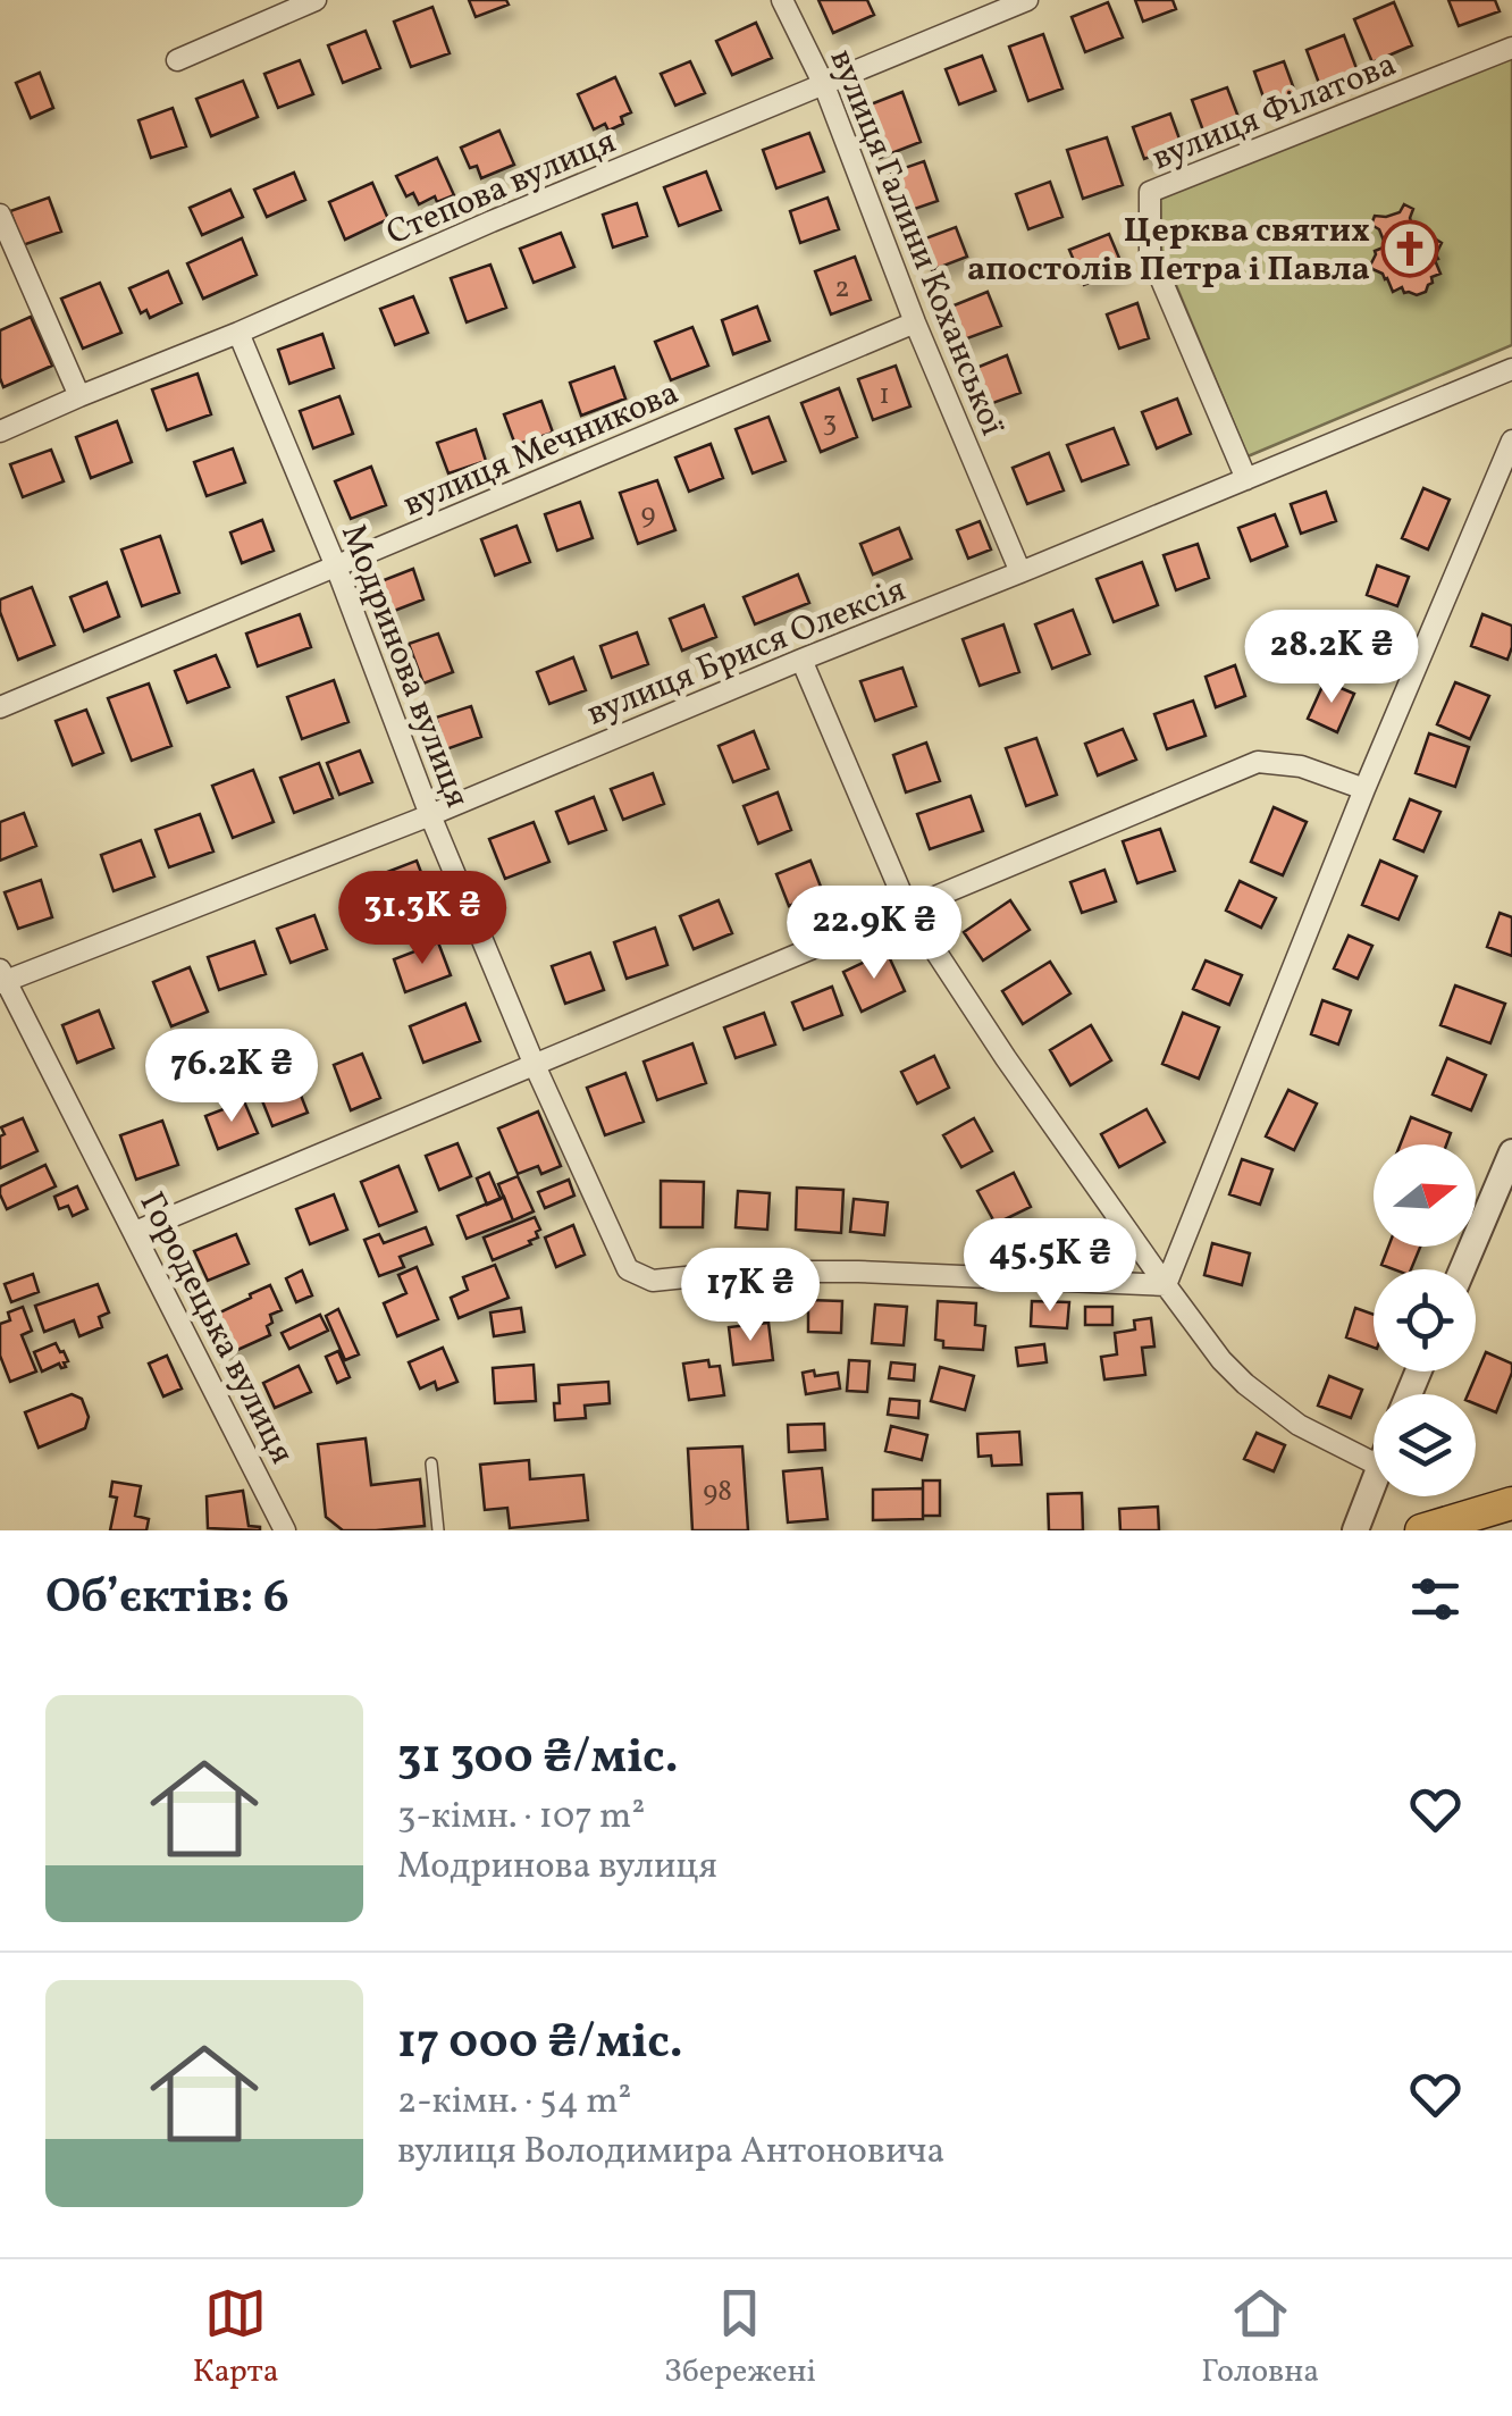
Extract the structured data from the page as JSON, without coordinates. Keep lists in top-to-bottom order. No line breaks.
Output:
{"streets":{"street":["вулиця Філатова","Степова вулиця","вулиця Галини Коханської","вулиця Мечникова","вулиця Брися Олексія","Модринова вулиця","Городецька вулиця"]},"crossings":[["вулиця Філатова","вулиця Брися Олексія"],["Степова вулиця","вулиця Галини Коханської"],["Степова вулиця","Модринова вулиця"],["вулиця Галини Коханської","вулиця Мечникова"],["вулиця Галини Коханської","вулиця Брися Олексія"],["вулиця Мечникова","Модринова вулиця"],["вулиця Брися Олексія","Модринова вулиця"],["вулиця Брися Олексія","Городецька вулиця"]],"places":{"church":["Церква святих апостолів Петра і Павла"]},"house_numbers":["2","1","3","9","98"],"north":"right","page":{"price":["28.2K ₴","31.3K ₴","22.9K ₴","76.2K ₴","45.5K ₴","17K ₴"],"heading":"Об’єктів: 6","list":[{"name":"31 300 ₴/міс.","note":"3-кімн. · 107 m² · Модринова вулиця"},{"name":"17 000 ₴/міс.","note":"2-кімн. · 54 m² · вулиця Володимира Антоновича"}],"tabs":["Карта","Збережені","Головна"]}}
